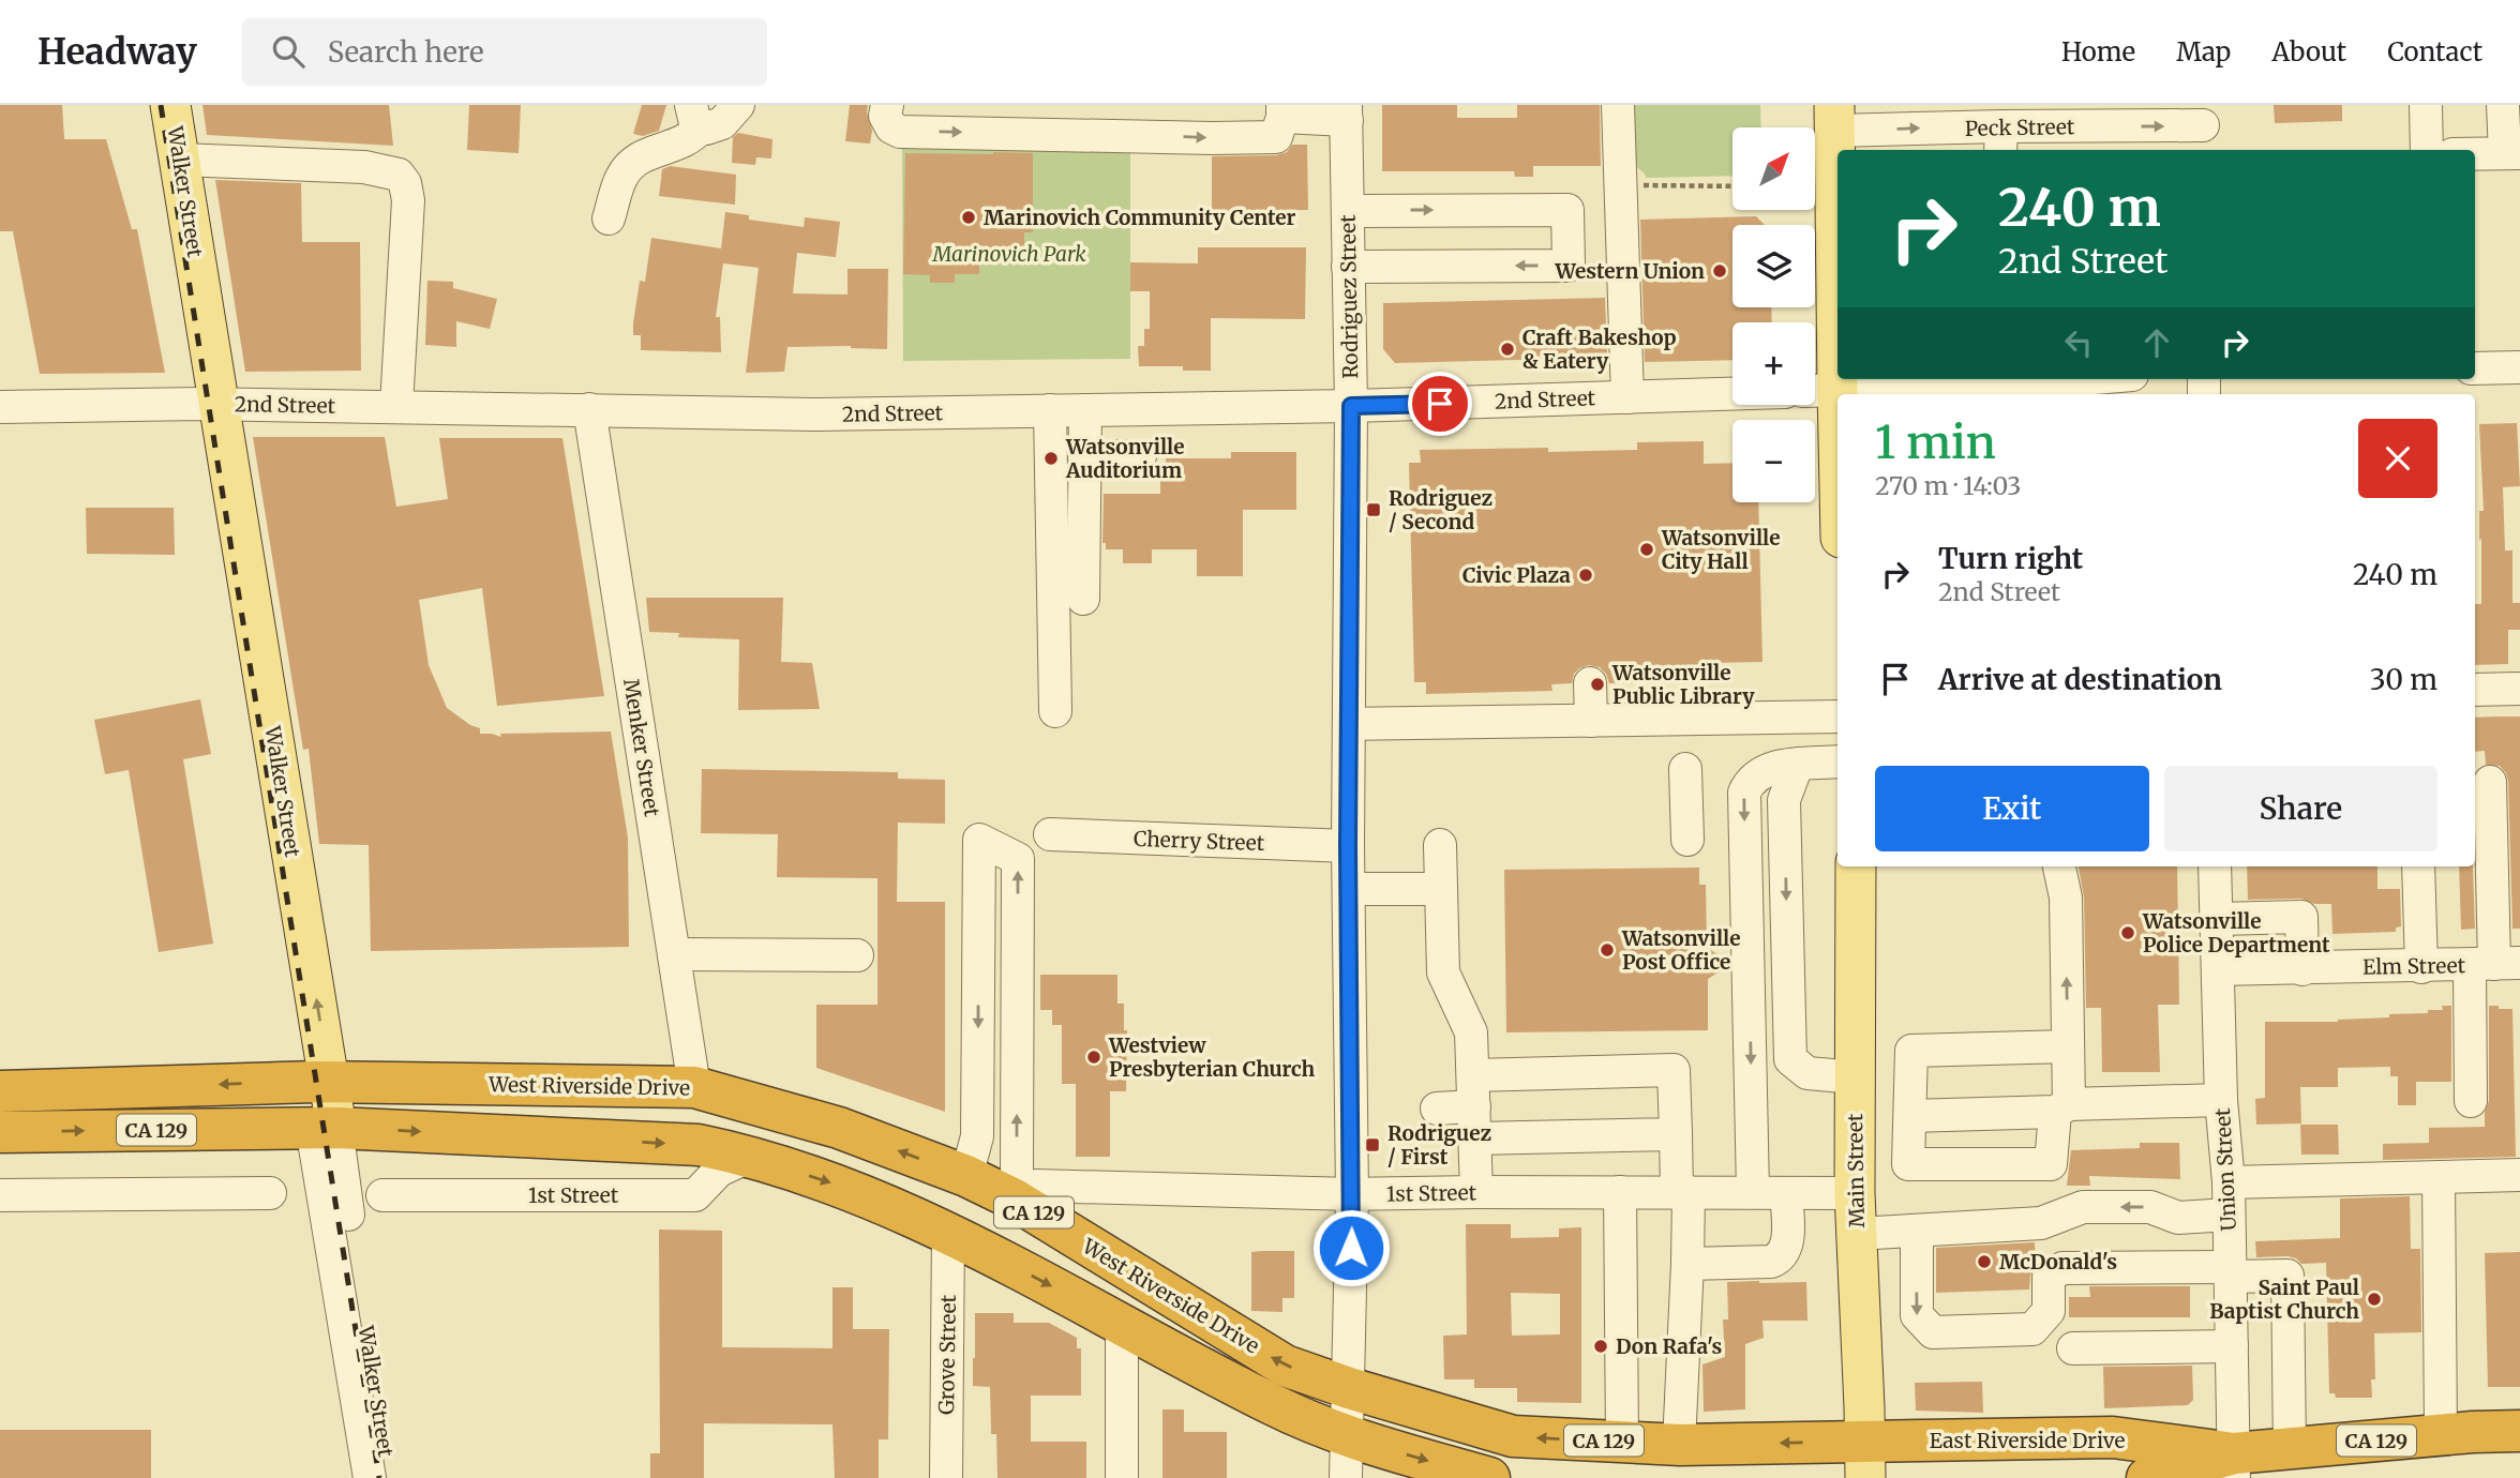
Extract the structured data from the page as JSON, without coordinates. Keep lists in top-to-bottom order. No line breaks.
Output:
{"streets":{"highway":["West Riverside Drive","CA 129","East Riverside Drive"],"main road":["Walker Street","Main Street"],"street":["Peck Street","Rodriguez Street","2nd Street","Menker Street","Cherry Street","Elm Street","Union Street","1st Street","Grove Street"]},"crossings":[["Walker Street","2nd Street"],["Walker Street","West Riverside Drive"],["Rodriguez Street","2nd Street"],["Rodriguez Street","Cherry Street"],["Rodriguez Street","West Riverside Drive"],["Rodriguez Street","1st Street"],["2nd Street","Menker Street"],["Menker Street","West Riverside Drive"],["Elm Street","Union Street"],["West Riverside Drive","Main Street"],["West Riverside Drive","1st Street"],["West Riverside Drive","Grove Street"],["West Riverside Drive","East Riverside Drive"],["Union Street","East Riverside Drive"],["Main Street","1st Street"],["Main Street","East Riverside Drive"]],"parks":["Marinovich Park"],"places":{"other":["Marinovich Community Center","Western Union","Craft Bakeshop & Eatery","Watsonville Auditorium","Watsonville City Hall","Civic Plaza","Watsonville Public Library","Watsonville Police Department","Watsonville Post Office","Westview Presbyterian Church","McDonald's","Saint Paul Baptist Church","Don Rafa's"],"transit":["Rodriguez / Second","Rodriguez / First"]},"north":"top right","page":{"header":"Headway","search":"Search here","nav":["Home","Map","About","Contact"],"map_buttons":["+","−"],"turn":["240 m","2nd Street"],"heading":["1 min","270 m · 14:03"],"list":[{"name":"Turn right","note":"2nd Street","value":"240 m"},{"name":"Arrive at destination","value":"30 m"}],"buttons":["Exit","Share"]}}
